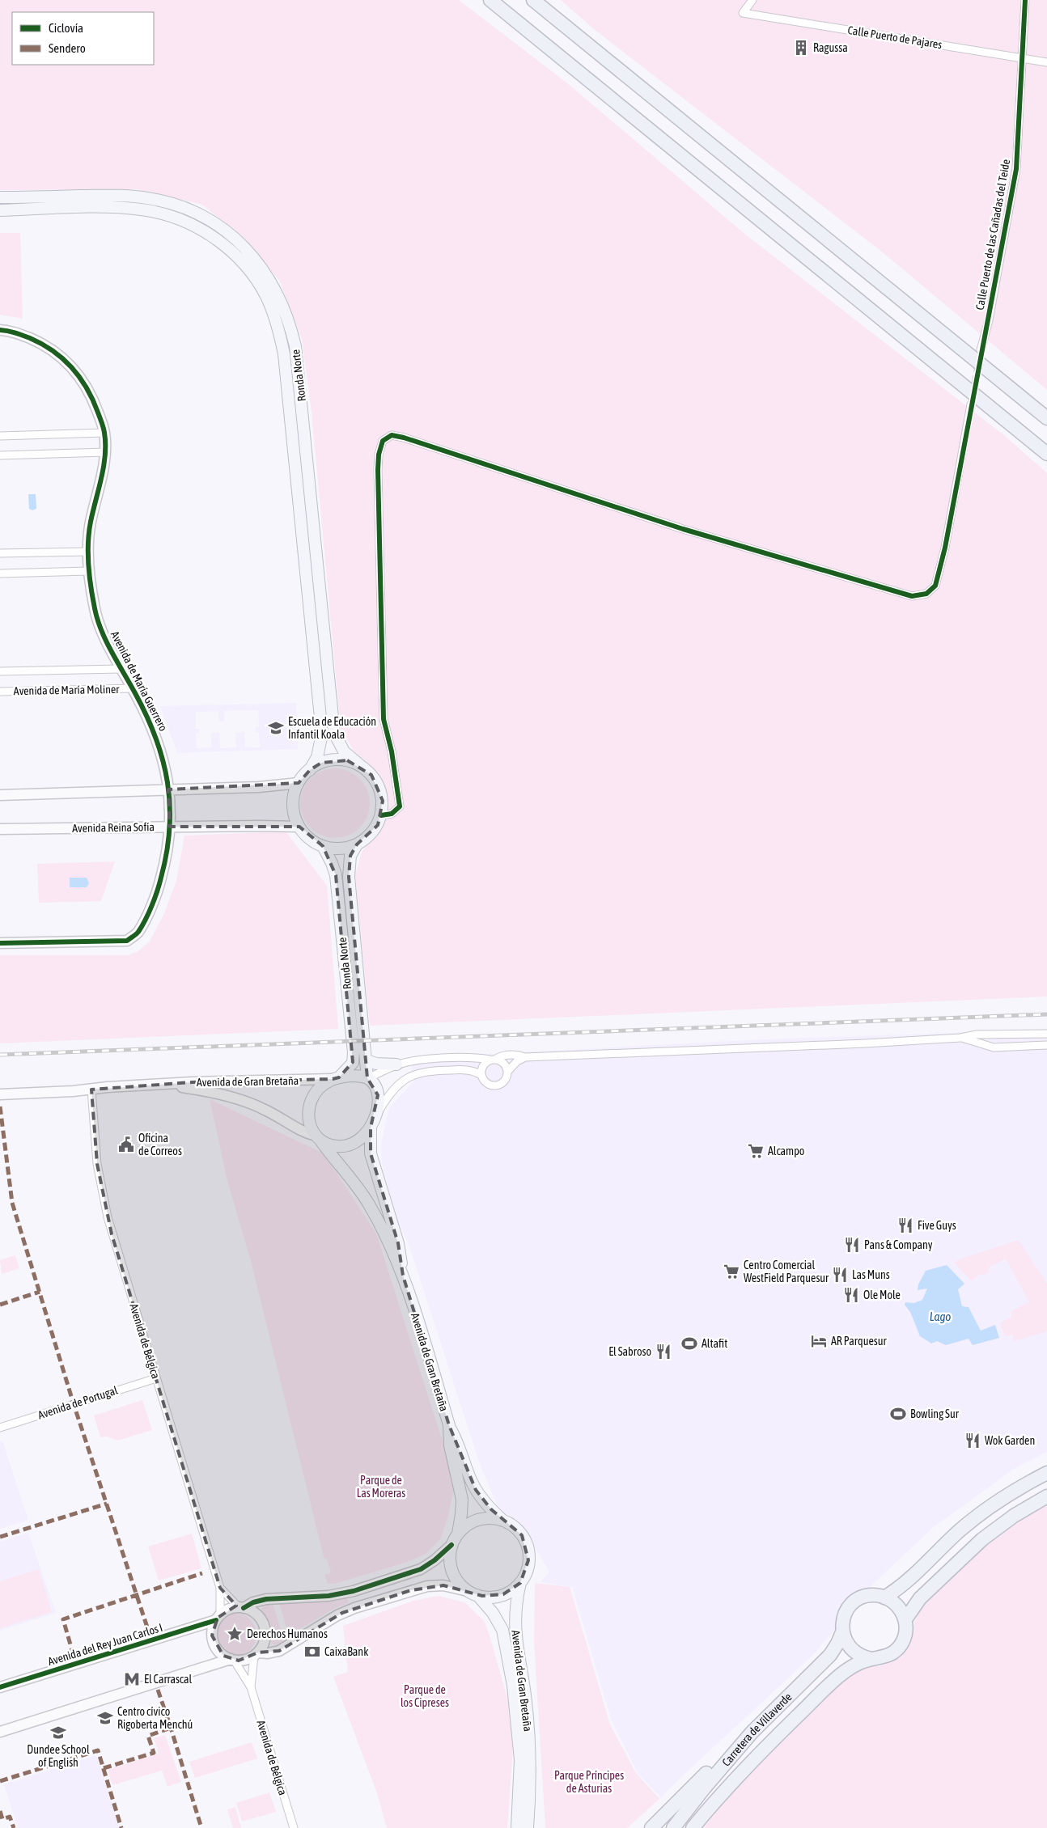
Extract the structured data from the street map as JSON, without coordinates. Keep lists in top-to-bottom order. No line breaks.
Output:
{"streets":{"highway":["Carretera de Villaverde"],"main road":["Ronda Norte","Avenida de María Guerrero","Avenida Reina Sofía","Avenida de Gran Bretaña","Avenida del Rey Juan Carlos I"],"street":["Calle Puerto de Pajares","Calle Puerto de las Cañadas del Teide","Avenida de María Moliner","Avenida de Bélgica","Avenida de Portugal"]},"crossings":[["Calle Puerto de Pajares","Calle Puerto de las Cañadas del Teide"],["Ronda Norte","Avenida Reina Sofía"],["Ronda Norte","Avenida de Gran Bretaña"],["Avenida de María Guerrero","Avenida de María Moliner"],["Avenida de María Guerrero","Avenida Reina Sofía"],["Avenida de Gran Bretaña","Avenida de Bélgica"],["Avenida de Bélgica","Avenida de Portugal"]],"water":["Lago"],"parks":["Parque de Las Moreras","Parque de los Cipreses","Parque Príncipes de Asturias"],"places":{"building":["Ragussa"],"school or university":["Escuela de Educación Infantil Koala","Centro cívico Rigoberta Menchú","Dundee School of English"],"public building":["Oficina de Correos"],"supermarket":["Alcampo","Centro Comercial WestField Parquesur"],"restaurant":["Five Guys","Pans & Company","Las Muns","Ole Mole","El Sabroso","Wok Garden"],"hotel":["AR Parquesur"],"sports":["Altafit","Bowling Sur"],"place":["Derechos Humanos"],"bank":["CaixaBank"],"metro station":["El Carrascal"]},"legend":["Ciclovía","Sendero"]}
